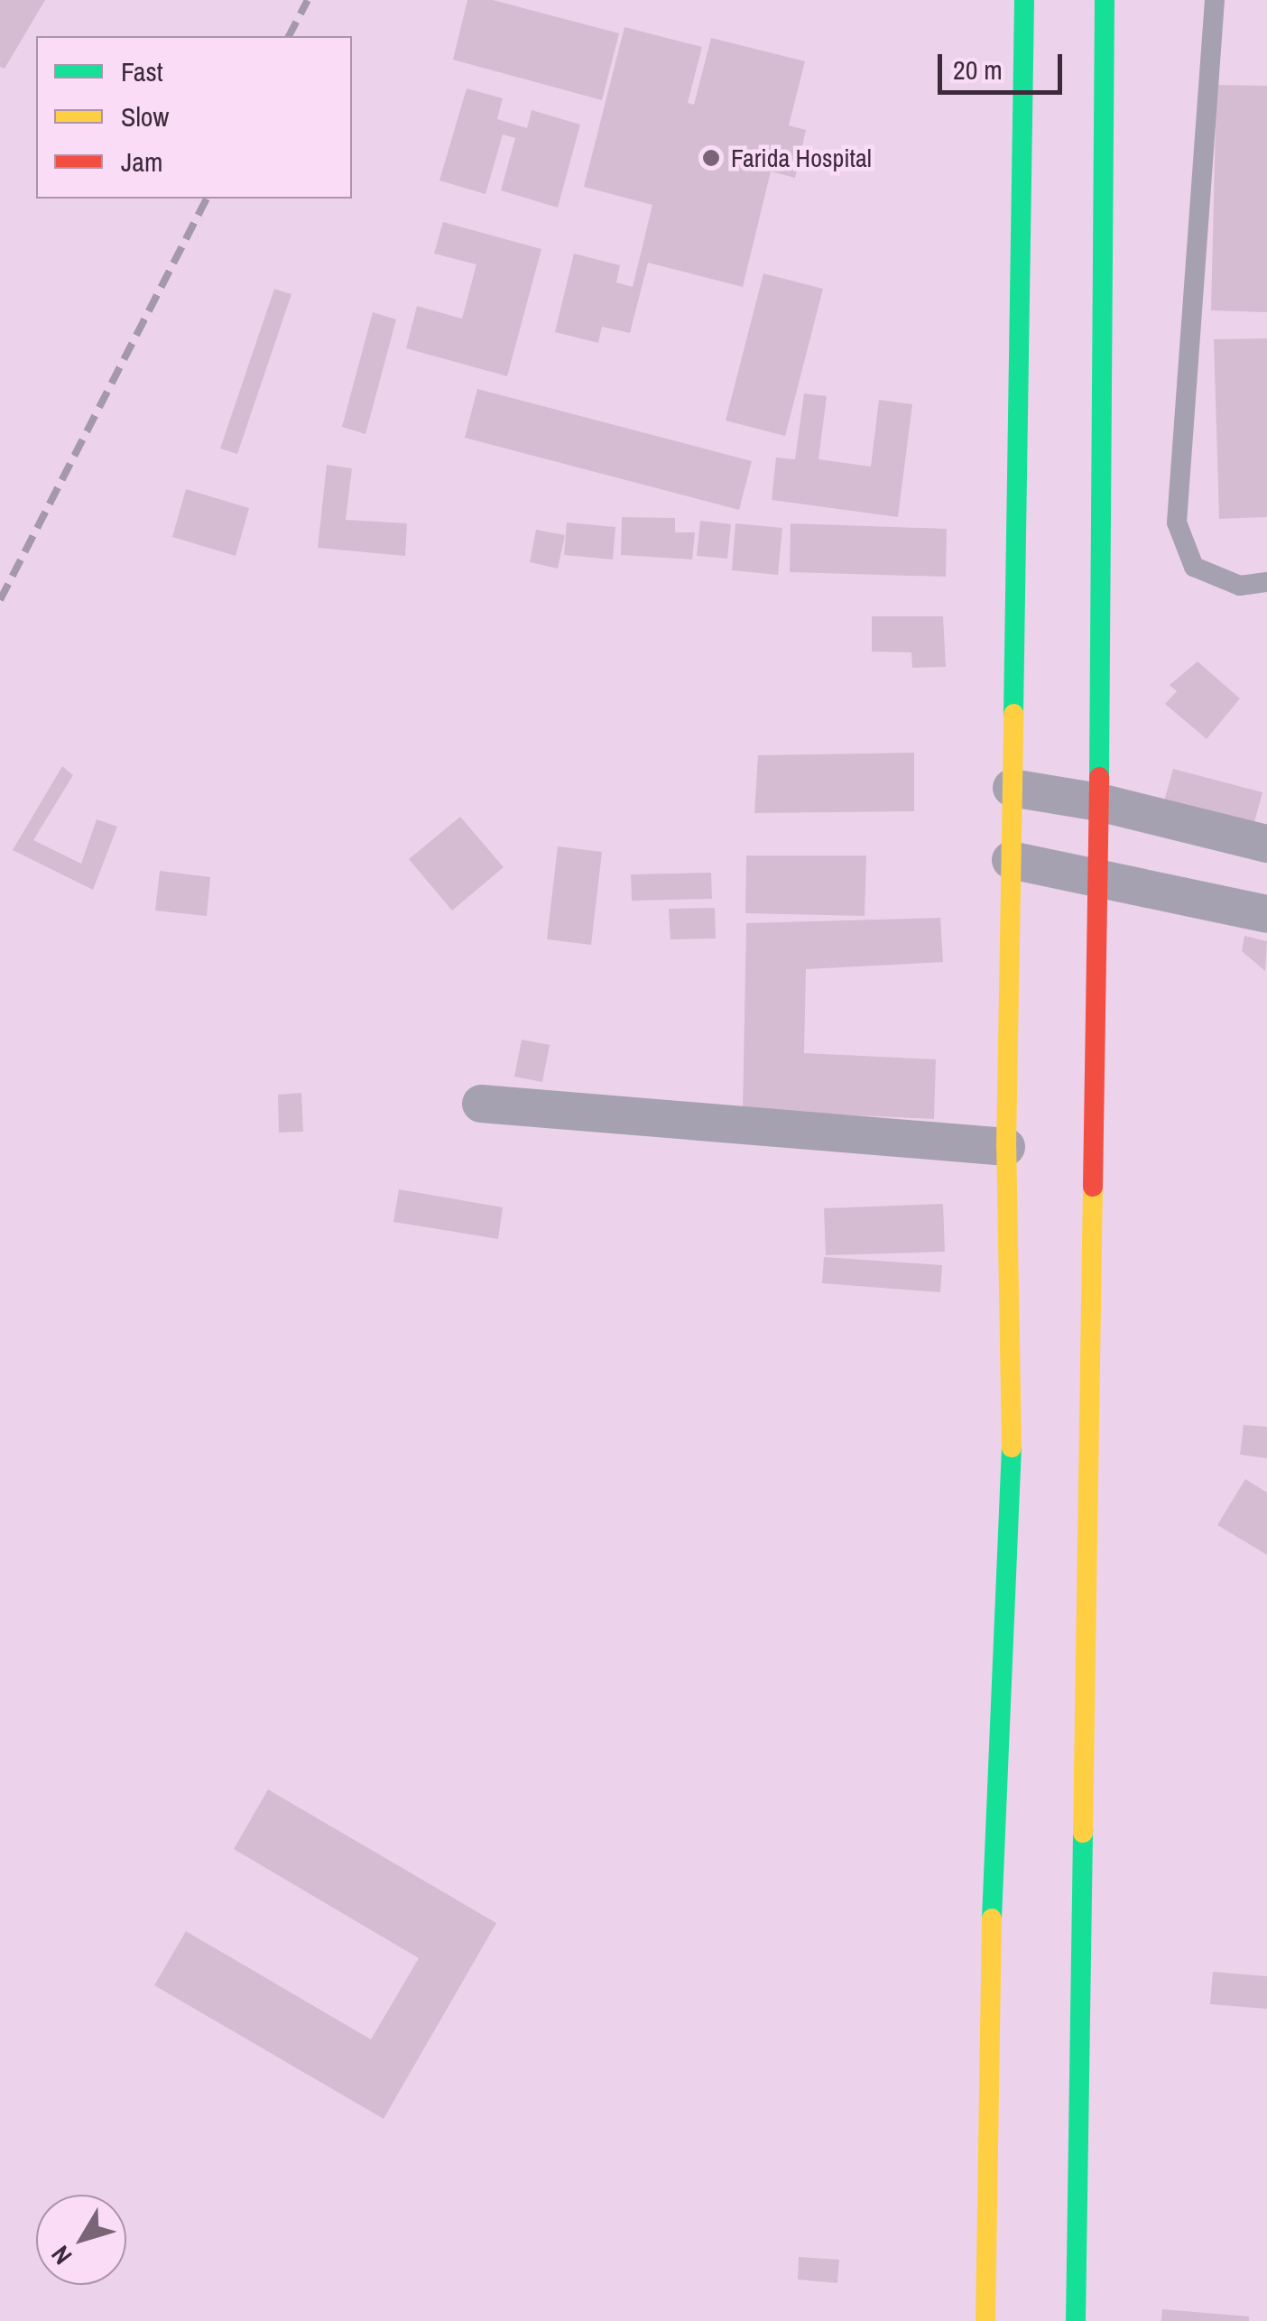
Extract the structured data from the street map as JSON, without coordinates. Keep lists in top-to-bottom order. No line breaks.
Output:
{"places":["Farida Hospital"],"legend":["Fast","Slow","Jam"],"scale_bar":"20 m","north":"bottom left"}
